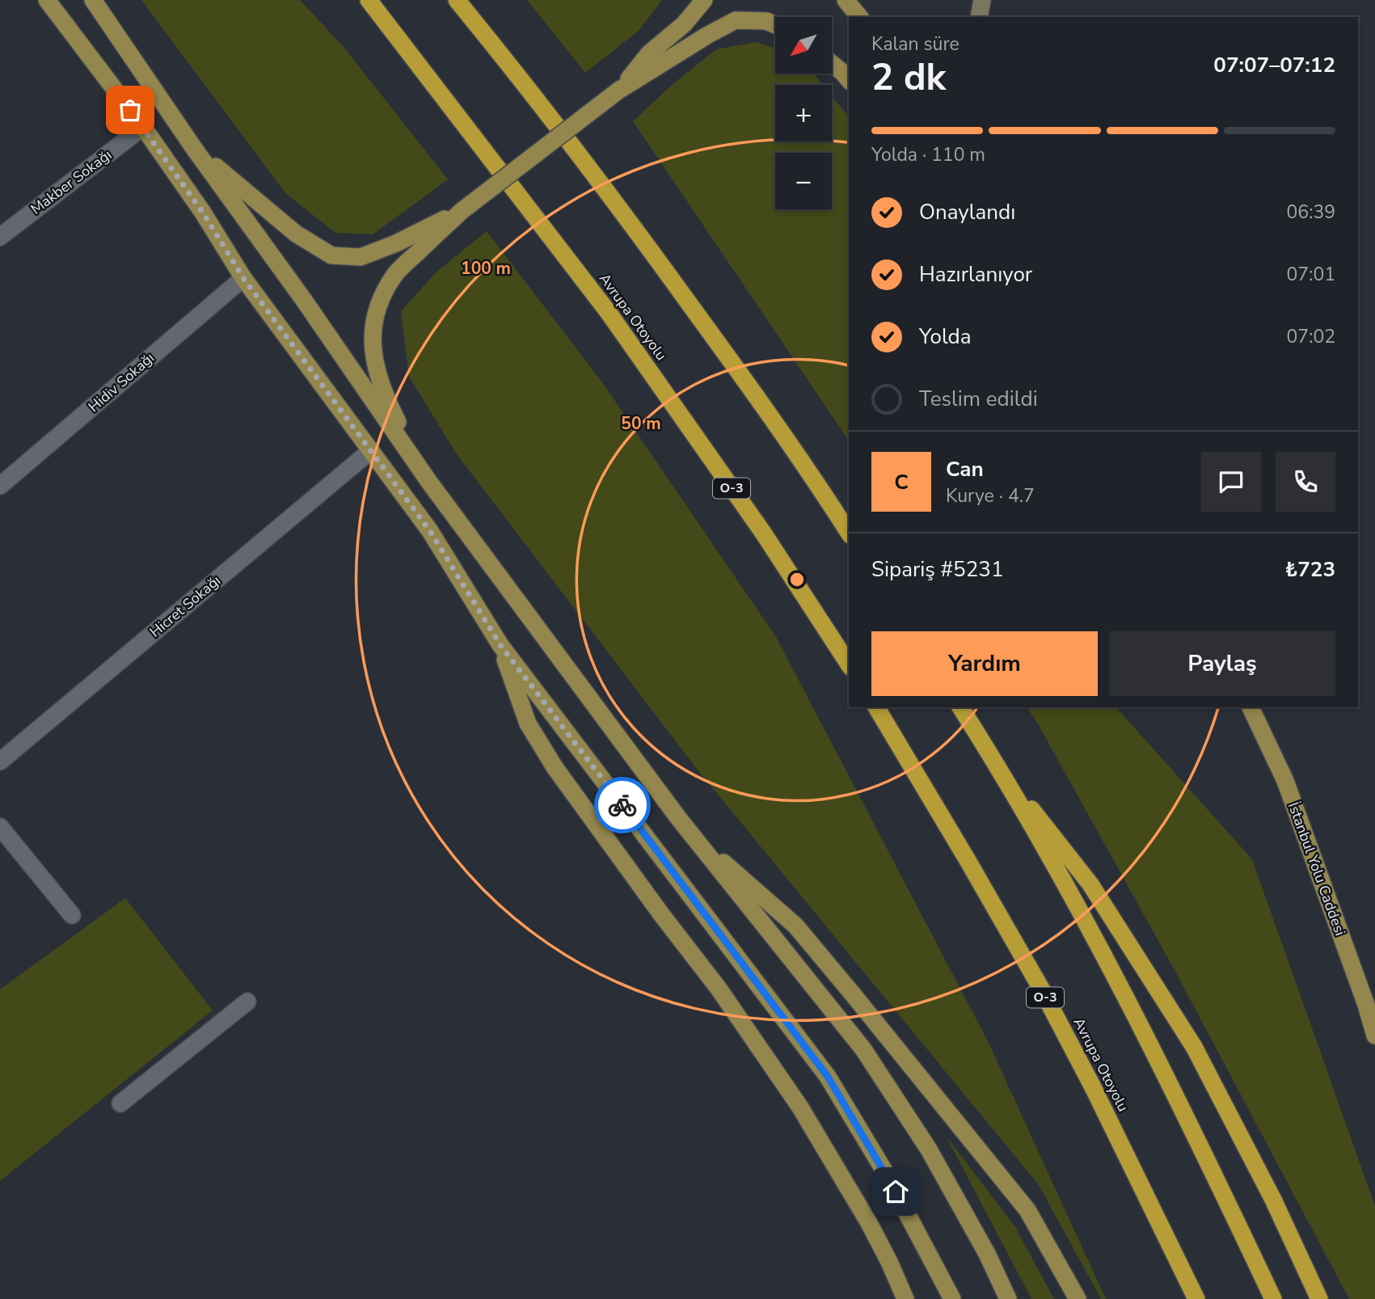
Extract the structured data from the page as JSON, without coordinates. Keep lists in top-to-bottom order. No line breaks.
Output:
{"streets":{"highway":["Avrupa Otoyolu","O-3"],"main road":["İstanbul Yolu Caddesi"],"street":["Makber Sokağı","Hidiv Sokağı","Hicret Sokağı"]},"north":"bottom left","page":{"map_buttons":["+","−"],"heading":["2 dk","Kalan süre","07:07–07:12"],"panel":["Can","Kurye · 4.7","Sipariş #5231","₺723"],"bar":"Yolda · 110 m","list":[["Onaylandı","06:39"],["Hazırlanıyor","07:01"],["Yolda","07:02"],"Teslim edildi"],"round":"C","buttons":["Yardım","Paylaş"]},"rings":["100 m","50 m"]}
